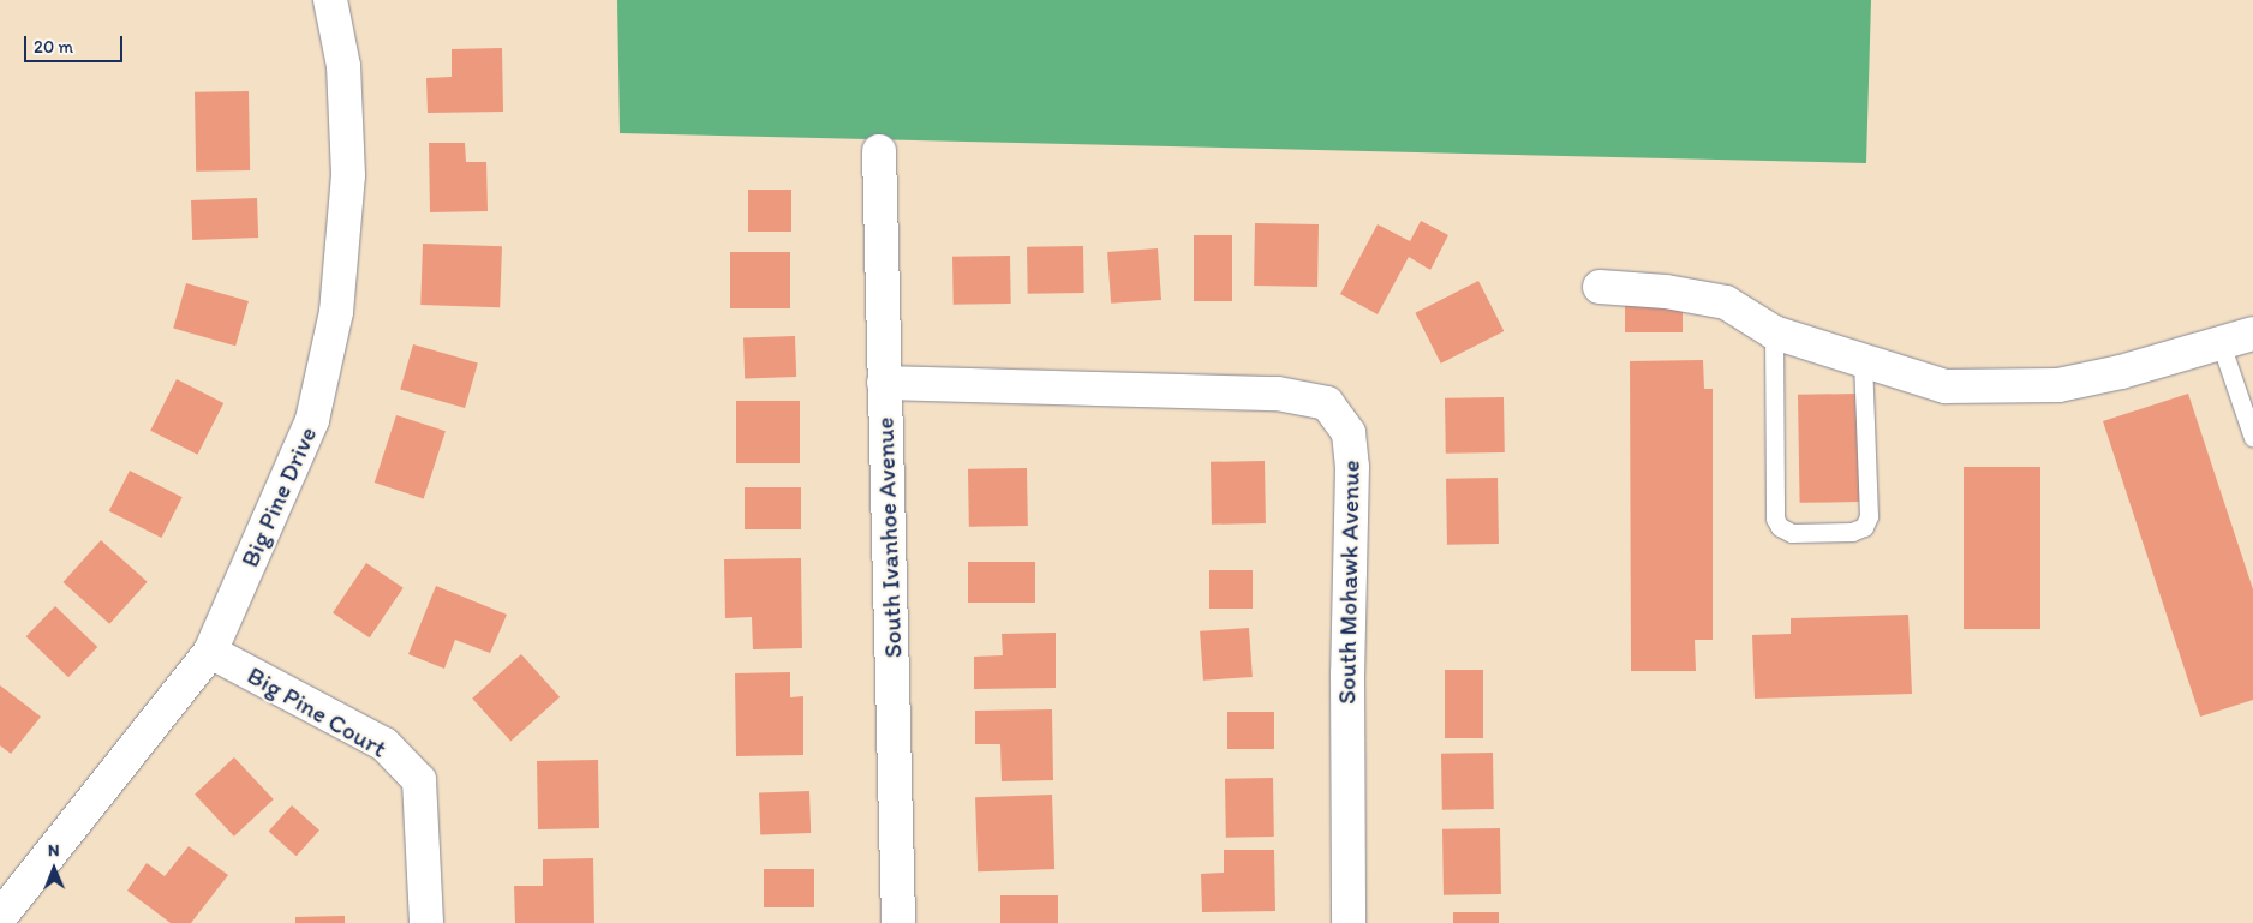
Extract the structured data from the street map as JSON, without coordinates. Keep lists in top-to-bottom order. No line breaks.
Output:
{"streets":{"street":["Big Pine Drive","South Ivanhoe Avenue","South Mohawk Avenue","Big Pine Court"]},"crossings":[["Big Pine Drive","Big Pine Court"],["South Ivanhoe Avenue","South Mohawk Avenue"]],"scale_bar":"20 m","north":"top"}
